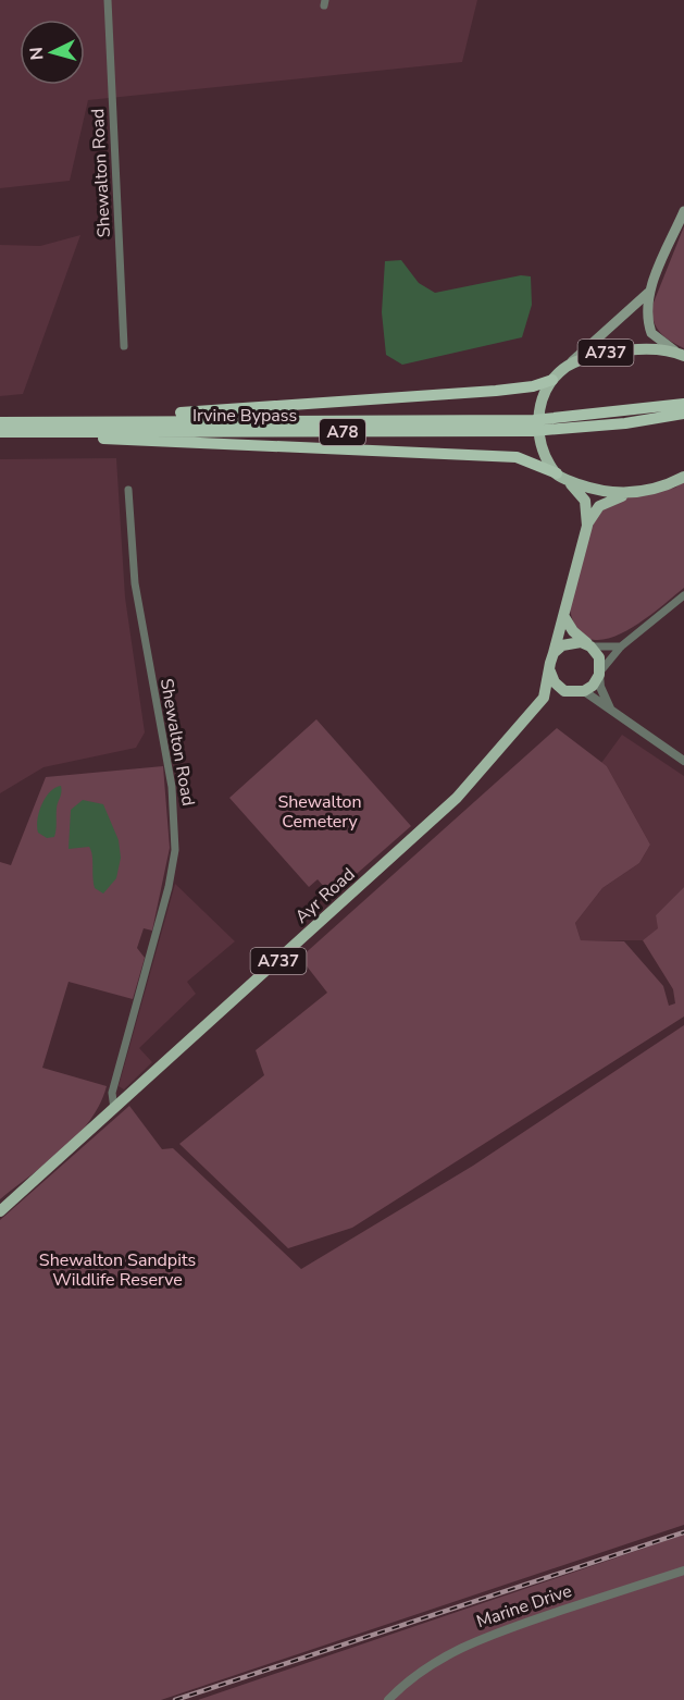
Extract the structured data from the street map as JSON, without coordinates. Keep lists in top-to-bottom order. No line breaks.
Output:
{"streets":{"highway":["Irvine Bypass","A78"],"main road":["A737","Ayr Road"],"street":["Shewalton Road","Marine Drive"]},"crossings":[["Shewalton Road","Ayr Road"],["A737","Ayr Road"]],"parks":["Shewalton Cemetery","Shewalton Sandpits Wildlife Reserve"],"north":"left"}
